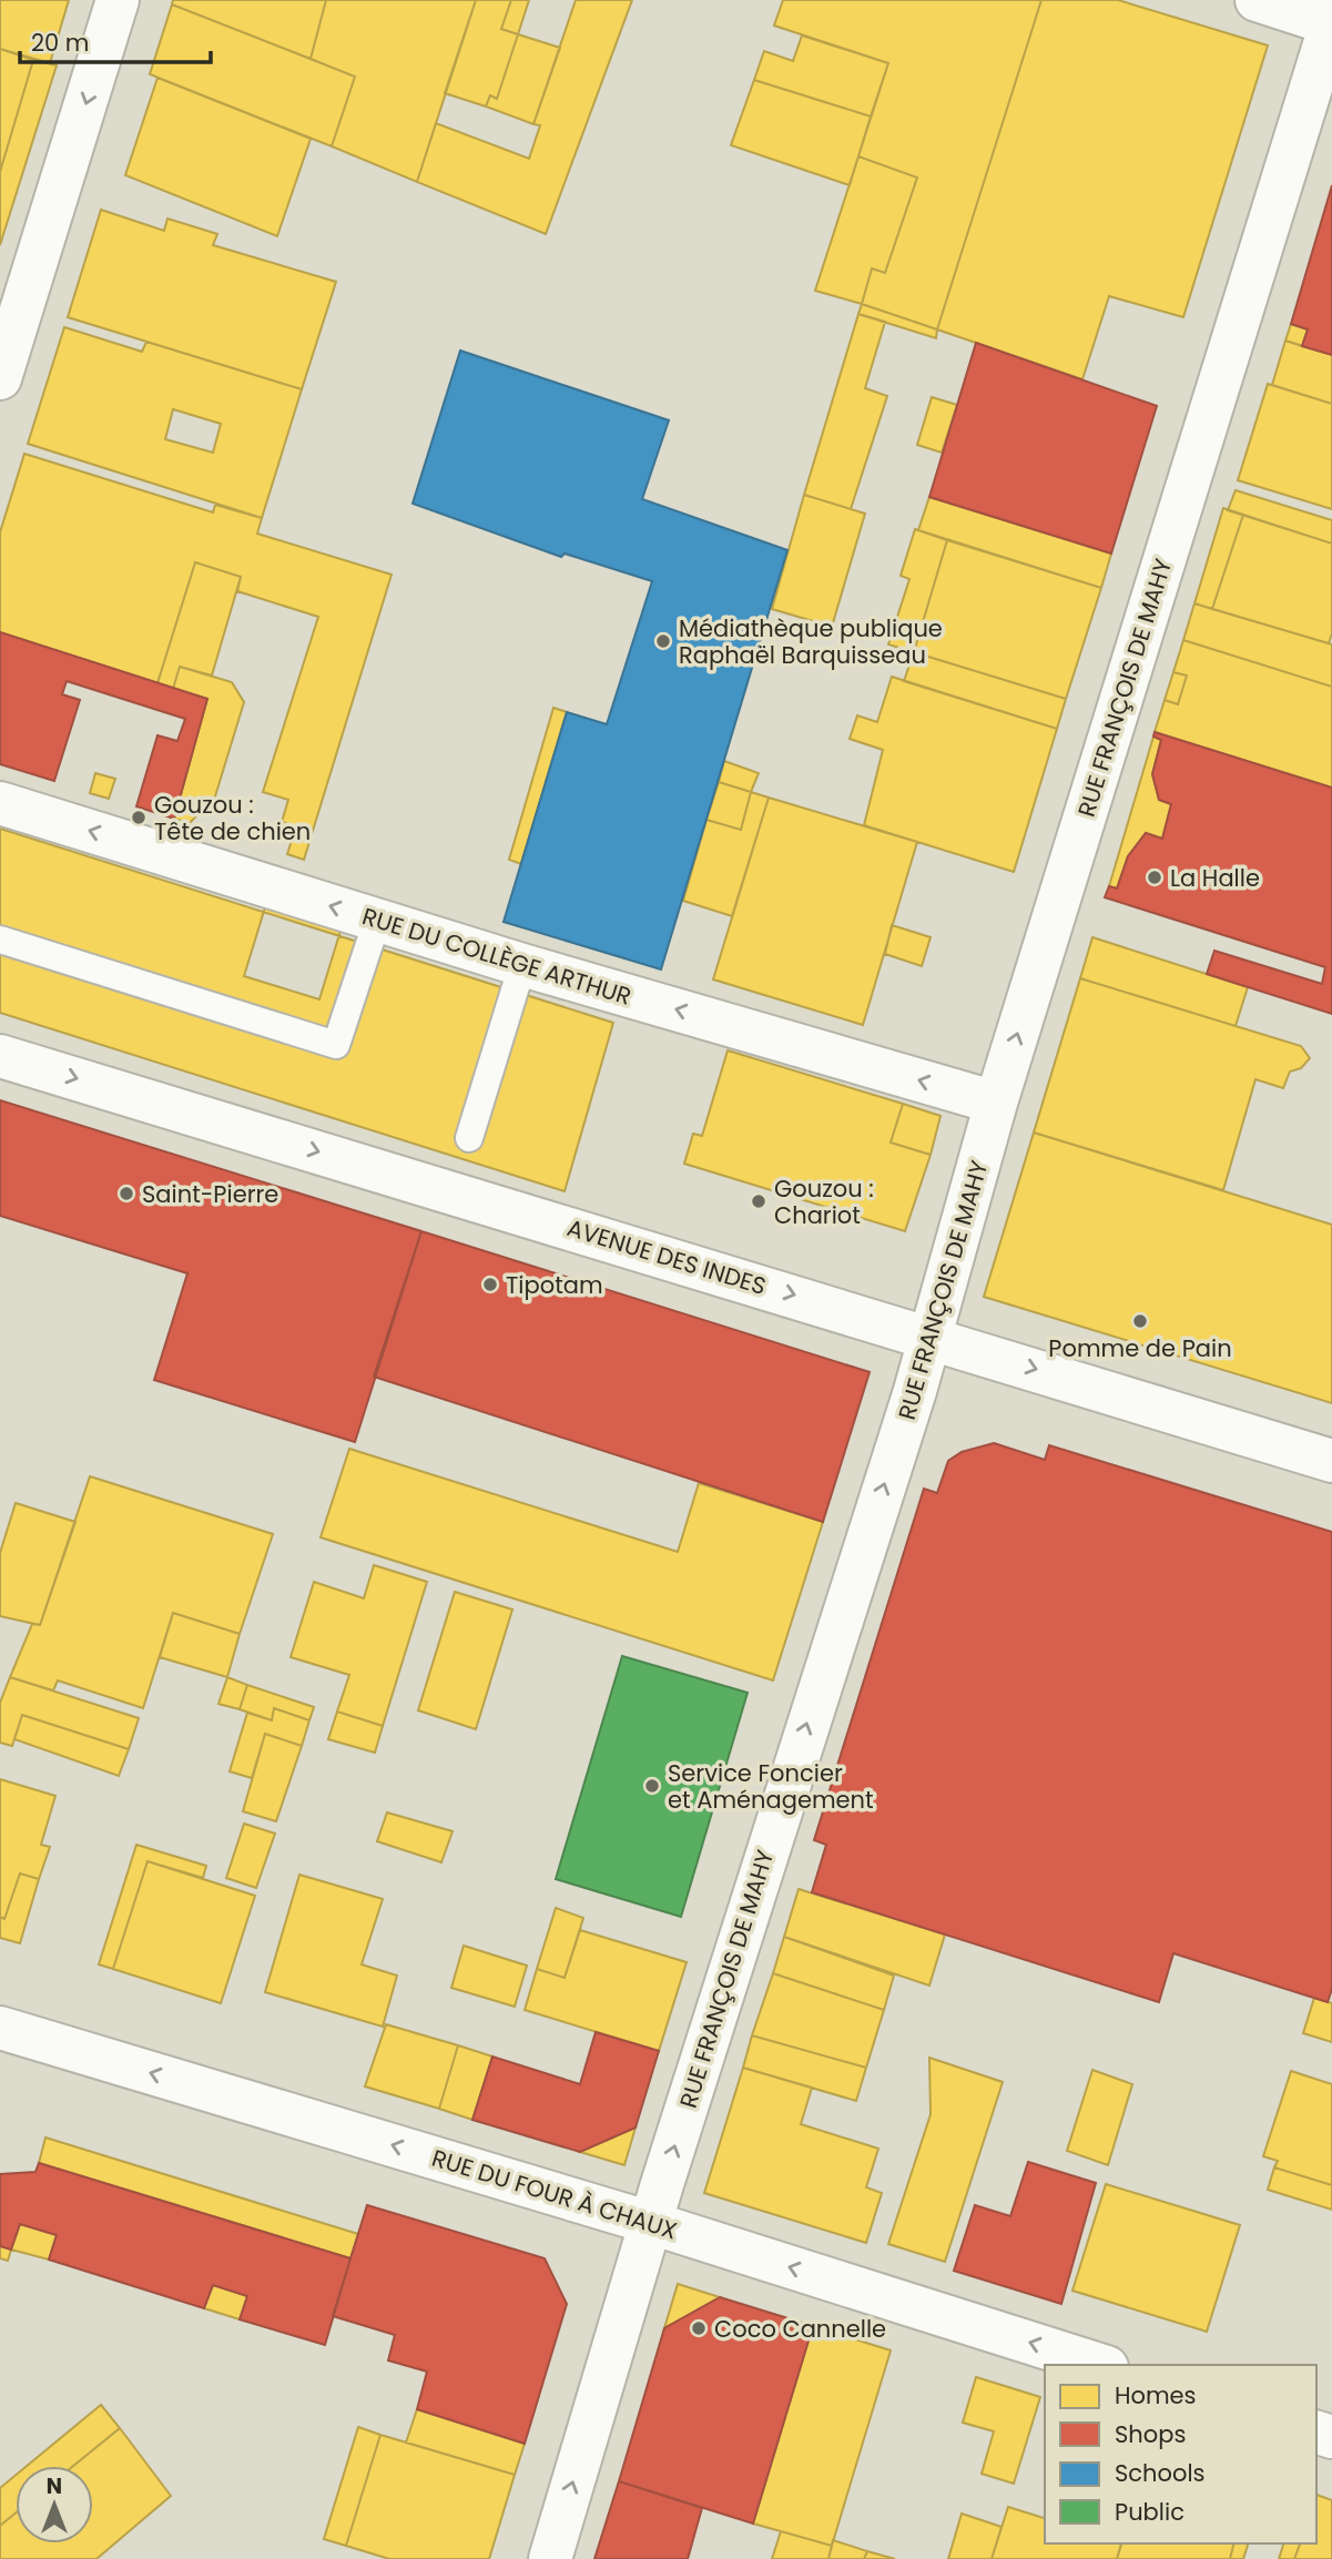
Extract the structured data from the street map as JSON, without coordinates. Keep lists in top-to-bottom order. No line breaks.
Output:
{"streets":{"street":["RUE FRANÇOIS DE MAHY","RUE DU COLLÈGE ARTHUR","AVENUE DES INDES","RUE DU FOUR À CHAUX"]},"crossings":[["RUE FRANÇOIS DE MAHY","RUE DU COLLÈGE ARTHUR"],["RUE FRANÇOIS DE MAHY","AVENUE DES INDES"],["RUE FRANÇOIS DE MAHY","RUE DU FOUR À CHAUX"]],"one_way":["RUE FRANÇOIS DE MAHY","RUE DU COLLÈGE ARTHUR","AVENUE DES INDES","RUE DU FOUR À CHAUX"],"places":["Médiathèque publique Raphaël Barquisseau","Gouzou : Tête de chien","La Halle","Saint-Pierre","Gouzou : Chariot","Tipotam","Pomme de Pain","Service Foncier et Aménagement","Coco Cannelle"],"legend":["Homes","Shops","Schools","Public"],"scale_bar":"20 m","north":"top"}
